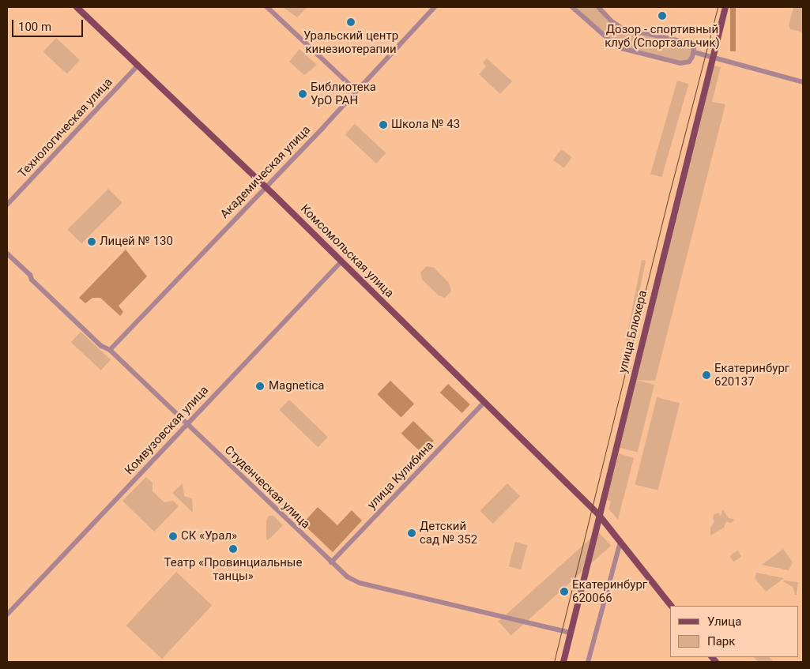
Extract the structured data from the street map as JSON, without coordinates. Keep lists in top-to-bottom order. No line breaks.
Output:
{"streets":{"main road":["Комсомольская улица","улица Блюхера"],"street":["Технологическая улица","Академическая улица","Комвузовская улица","улица Кулибина","Студенческая улица"]},"crossings":[["Технологическая улица","Комсомольская улица"],["Академическая улица","Комсомольская улица"],["Академическая улица","Студенческая улица"],["Комсомольская улица","улица Блюхера"],["Комсомольская улица","Комвузовская улица"],["Комсомольская улица","улица Кулибина"],["улица Блюхера","Студенческая улица"],["Комвузовская улица","Студенческая улица"],["улица Кулибина","Студенческая улица"]],"places":["Дозор - спортивный клуб (Спортзальчик)","Уральский центр кинезиотерапии","Библиотека УрО РАН","Школа № 43","Лицей № 130","Екатеринбург 620137","Magnetica","Детский сад № 352","СК «Урал»","Театр «Провинциальные танцы»","Екатеринбург 620066"],"legend":["Улица","Парк"],"scale_bar":"100 m"}
